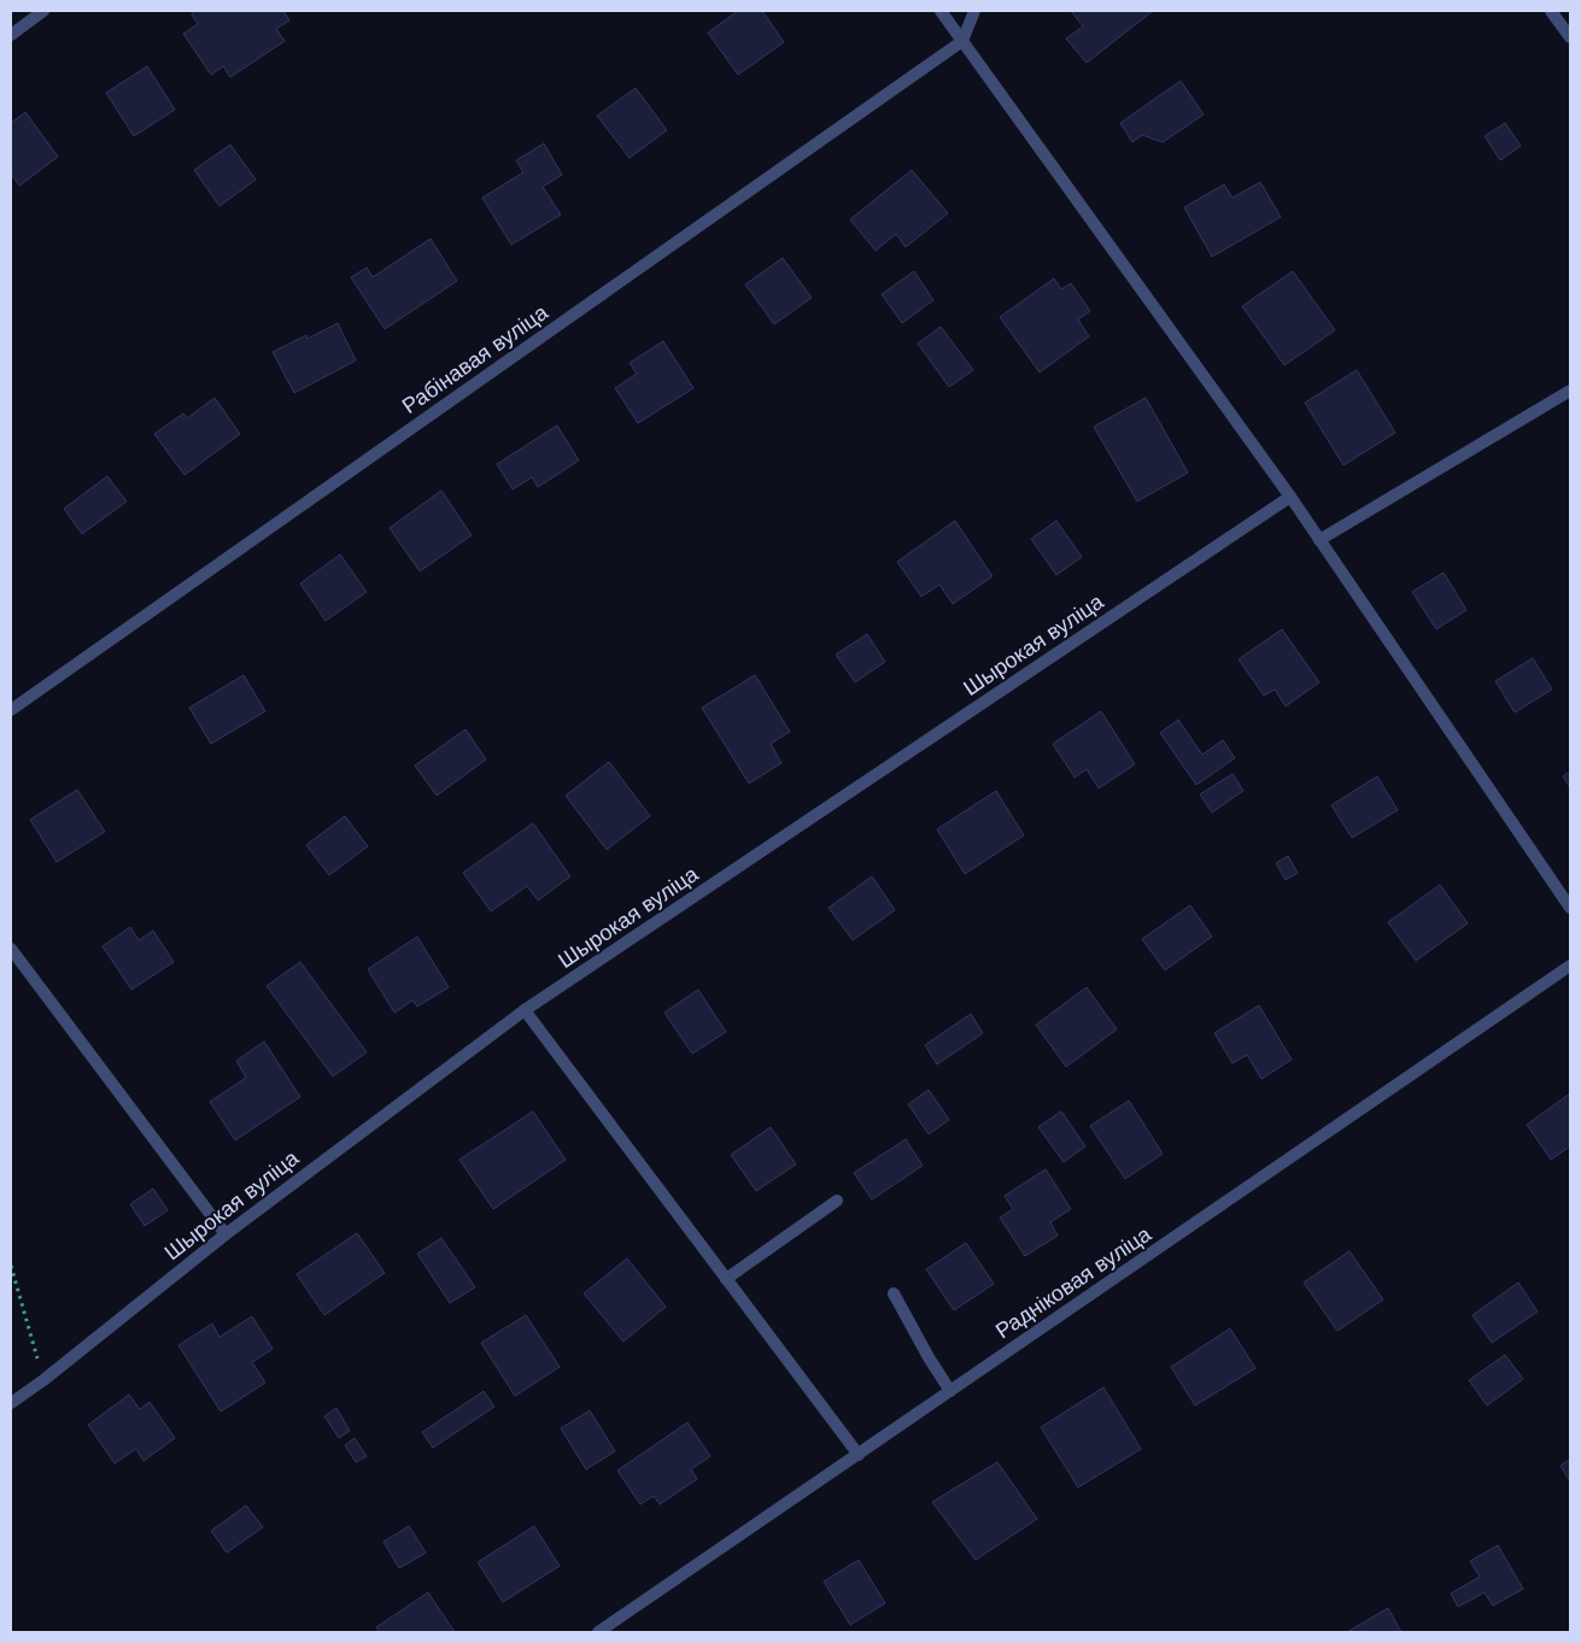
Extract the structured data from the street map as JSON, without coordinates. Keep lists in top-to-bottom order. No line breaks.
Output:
{"streets":{"street":["Рабінавая вуліца","Шырокая вуліца","Радніковая вуліца"]}}
